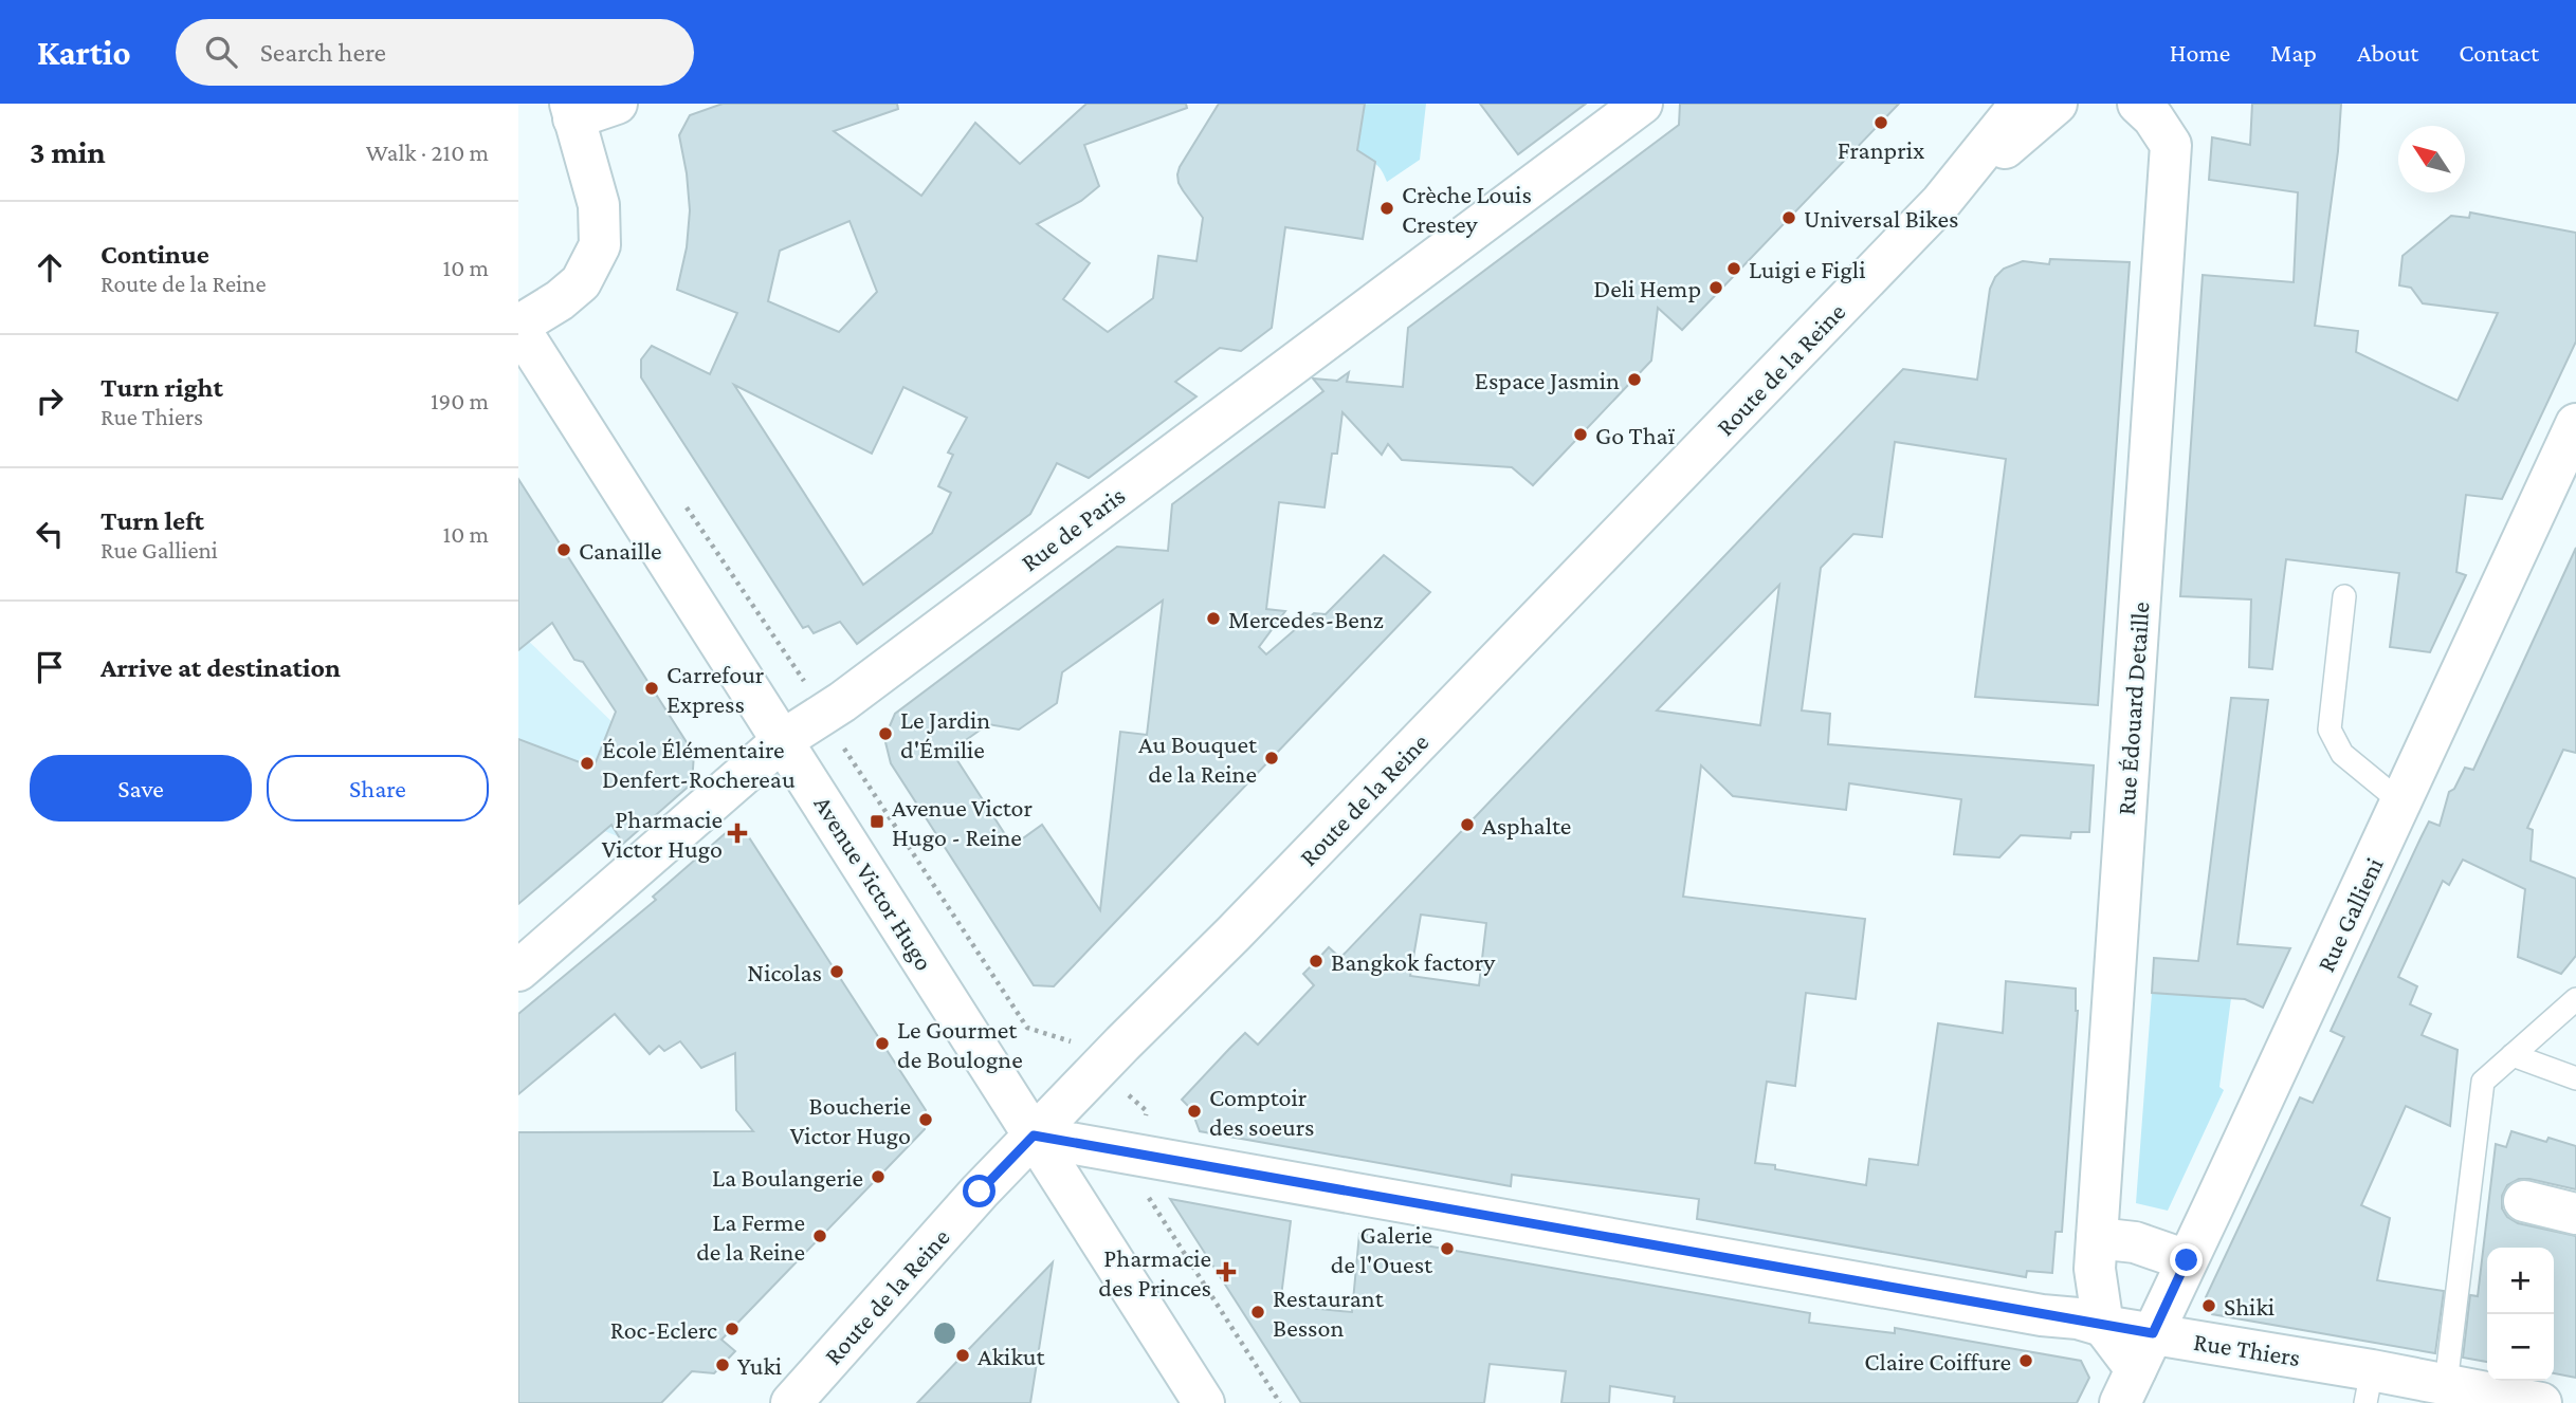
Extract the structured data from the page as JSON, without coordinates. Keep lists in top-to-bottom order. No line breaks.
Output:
{"streets":{"street":["Route de la Reine","Rue de Paris","Rue Édouard Detaille","Avenue Victor Hugo","Rue Gallieni","Rue Thiers"]},"crossings":[["Route de la Reine","Avenue Victor Hugo"],["Route de la Reine","Rue Thiers"],["Rue de Paris","Avenue Victor Hugo"],["Rue Édouard Detaille","Rue Thiers"],["Avenue Victor Hugo","Rue Thiers"],["Rue Gallieni","Rue Thiers"]],"places":{"other":["Franprix","Crèche Louis Crestey","Universal Bikes","Luigi e Figli","Deli Hemp","Espace Jasmin","Go Thaï","Canaille","Mercedes-Benz","Carrefour Express","Le Jardin d'Émilie","Au Bouquet de la Reine","École Élémentaire Denfert-Rochereau","Asphalte","Bangkok factory","Nicolas","Le Gourmet de Boulogne","Comptoir des soeurs","Boucherie Victor Hugo","La Boulangerie","La Ferme de la Reine","Galerie de l'Ouest","Shiki","Restaurant Besson","Roc-Eclerc","Akikut","Claire Coiffure","Yuki"],"transit":["Avenue Victor Hugo - Reine"],"health":["Pharmacie Victor Hugo","Pharmacie des Princes"]},"north":"top left","page":{"header":"Kartio","search":"Search here","nav":["Home","Map","About","Contact"],"heading":["3 min","Walk · 210 m"],"list":[["Continue","Route de la Reine","10 m"],["Turn right","Rue Thiers","190 m"],["Turn left","Rue Gallieni","10 m"],"Arrive at destination"],"buttons":["Save","Share"],"map_buttons":["+","−"]}}
